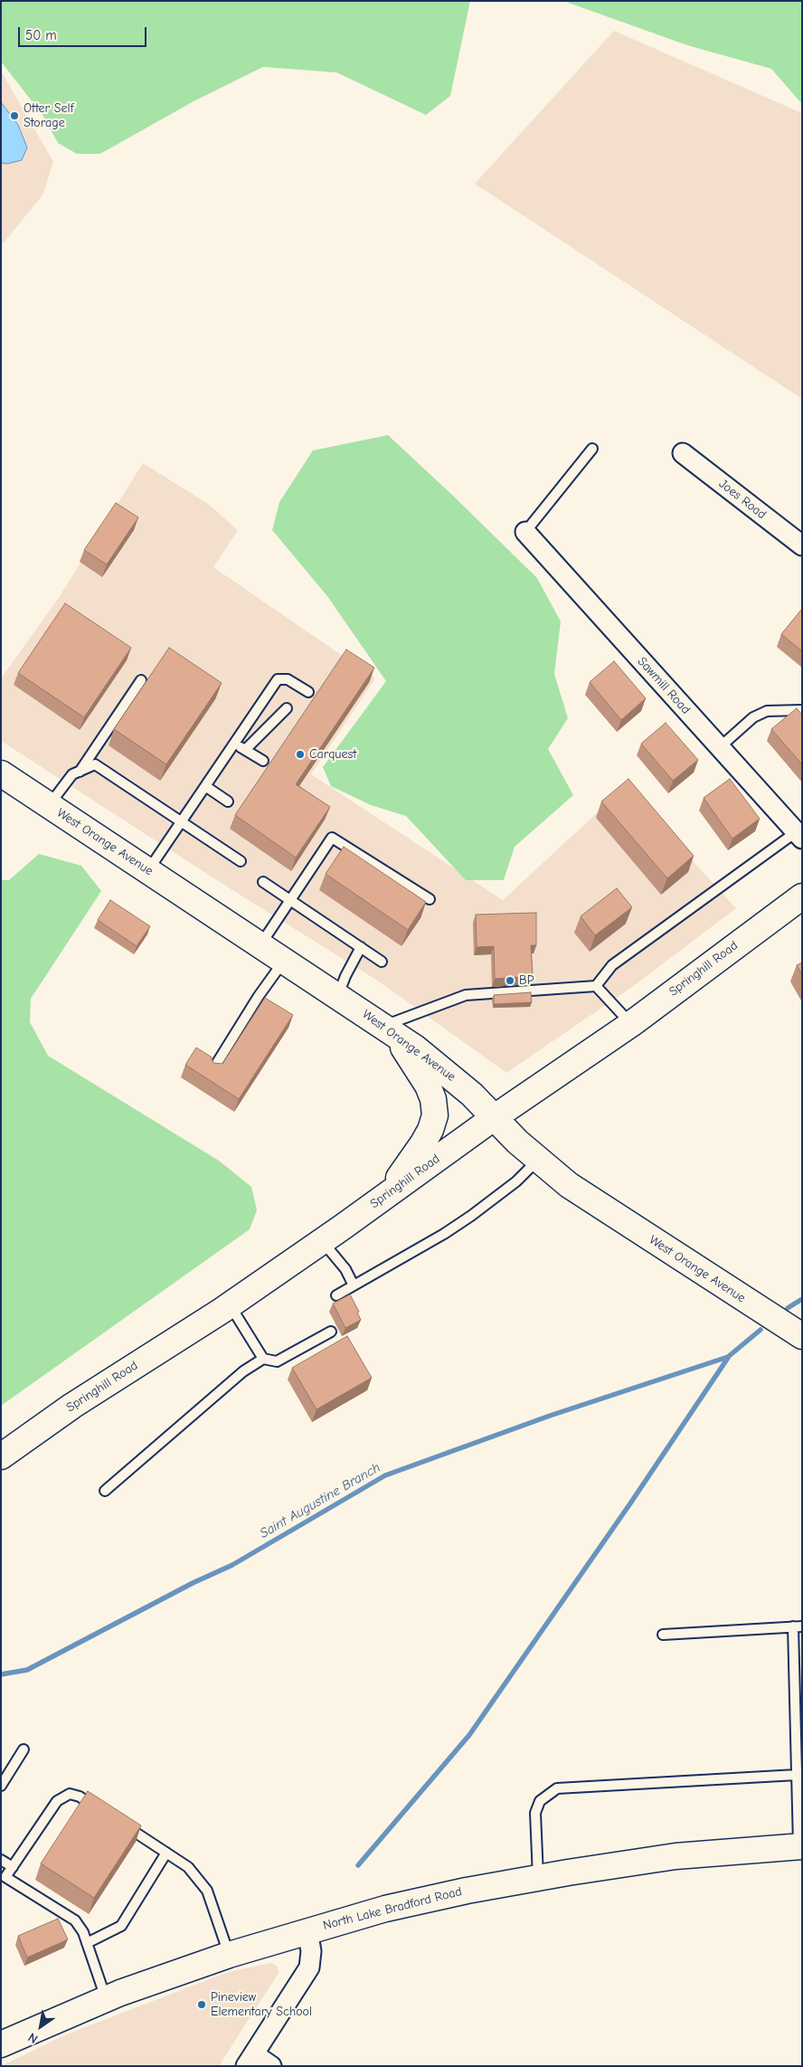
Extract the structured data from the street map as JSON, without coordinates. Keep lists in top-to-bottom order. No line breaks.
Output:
{"streets":{"main road":["West Orange Avenue","Springhill Road","North Lake Bradford Road"],"street":["Joes Road","Sawmill Road"]},"crossings":[["West Orange Avenue","Springhill Road"]],"water":["Saint Augustine Branch"],"places":["Otter Self Storage","Carquest","BP","Pineview Elementary School"],"scale_bar":"50 m","north":"bottom left"}
